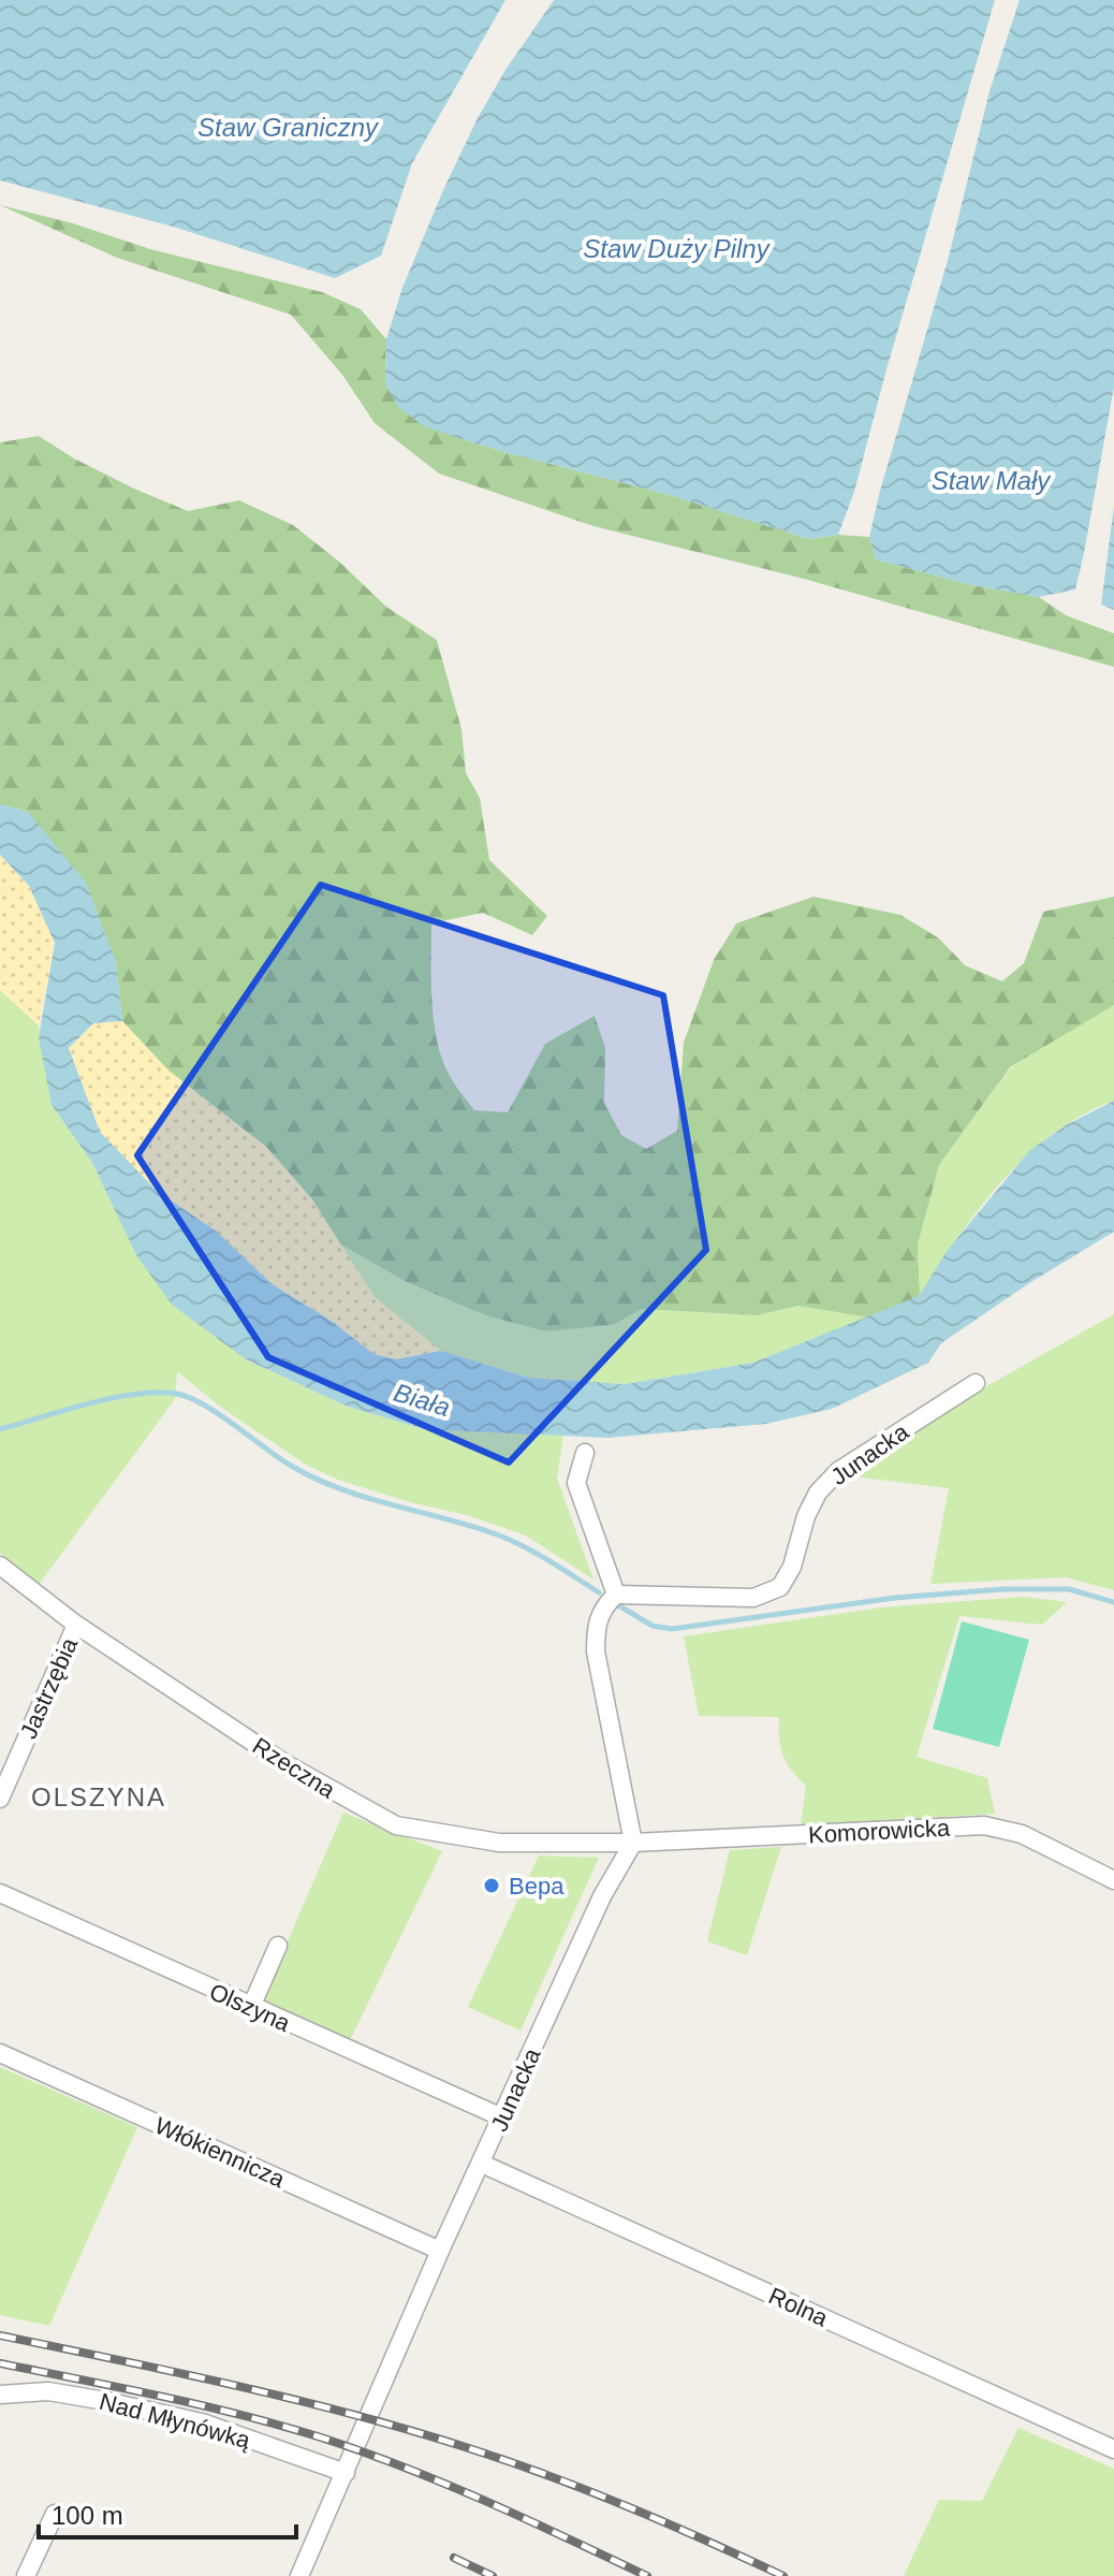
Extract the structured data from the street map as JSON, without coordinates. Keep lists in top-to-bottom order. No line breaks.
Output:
{"streets":{"street":["Junacka","Jastrzębia","Rzeczna","Komorowicka","Olszyna","Włókiennicza","Rolna","Nad Młynówką"]},"crossings":[["Junacka","Rzeczna"],["Junacka","Komorowicka"],["Junacka","Olszyna"],["Junacka","Włókiennicza"],["Junacka","Rolna"],["Junacka","Nad Młynówką"],["Jastrzębia","Rzeczna"],["Rzeczna","Komorowicka"]],"districts":["OLSZYNA"],"water":["Staw Graniczny","Staw Duży Pilny","Staw Mały","Biała"],"places":["Bepa"],"scale_bar":"100 m"}
